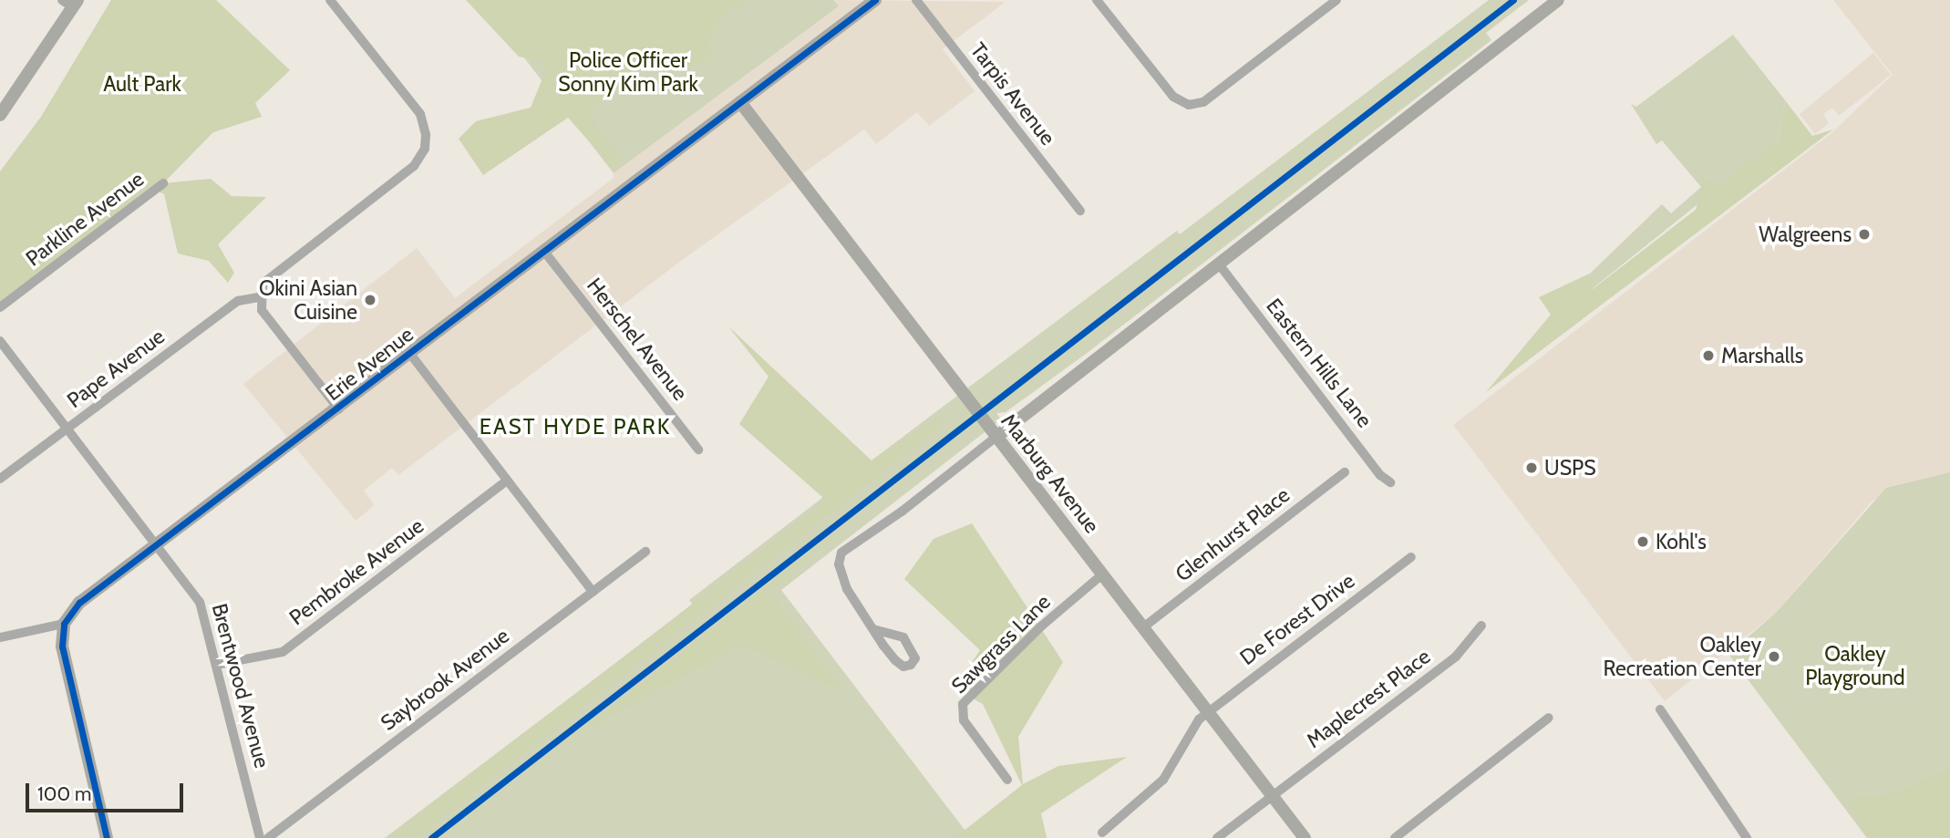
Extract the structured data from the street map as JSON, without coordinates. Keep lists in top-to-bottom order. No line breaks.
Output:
{"streets":{"street":["Tarpis Avenue","Parkline Avenue","Herschel Avenue","Eastern Hills Lane","Erie Avenue","Pape Avenue","Marburg Avenue","Glenhurst Place","Pembroke Avenue","De Forest Drive","Sawgrass Lane","Saybrook Avenue","Brentwood Avenue","Maplecrest Place"]},"crossings":[["Herschel Avenue","Erie Avenue"],["Erie Avenue","Marburg Avenue"],["Erie Avenue","Brentwood Avenue"],["Pape Avenue","Brentwood Avenue"],["Marburg Avenue","Glenhurst Place"],["Marburg Avenue","De Forest Drive"],["Marburg Avenue","Sawgrass Lane"],["Marburg Avenue","Maplecrest Place"],["Pembroke Avenue","Brentwood Avenue"]],"districts":["EAST HYDE PARK"],"parks":["Police Officer Sonny Kim Park","Ault Park","Oakley Playground"],"places":["Walgreens","Okini Asian Cuisine","Marshalls","USPS","Kohl's","Oakley Recreation Center"],"scale_bar":"100 m"}
